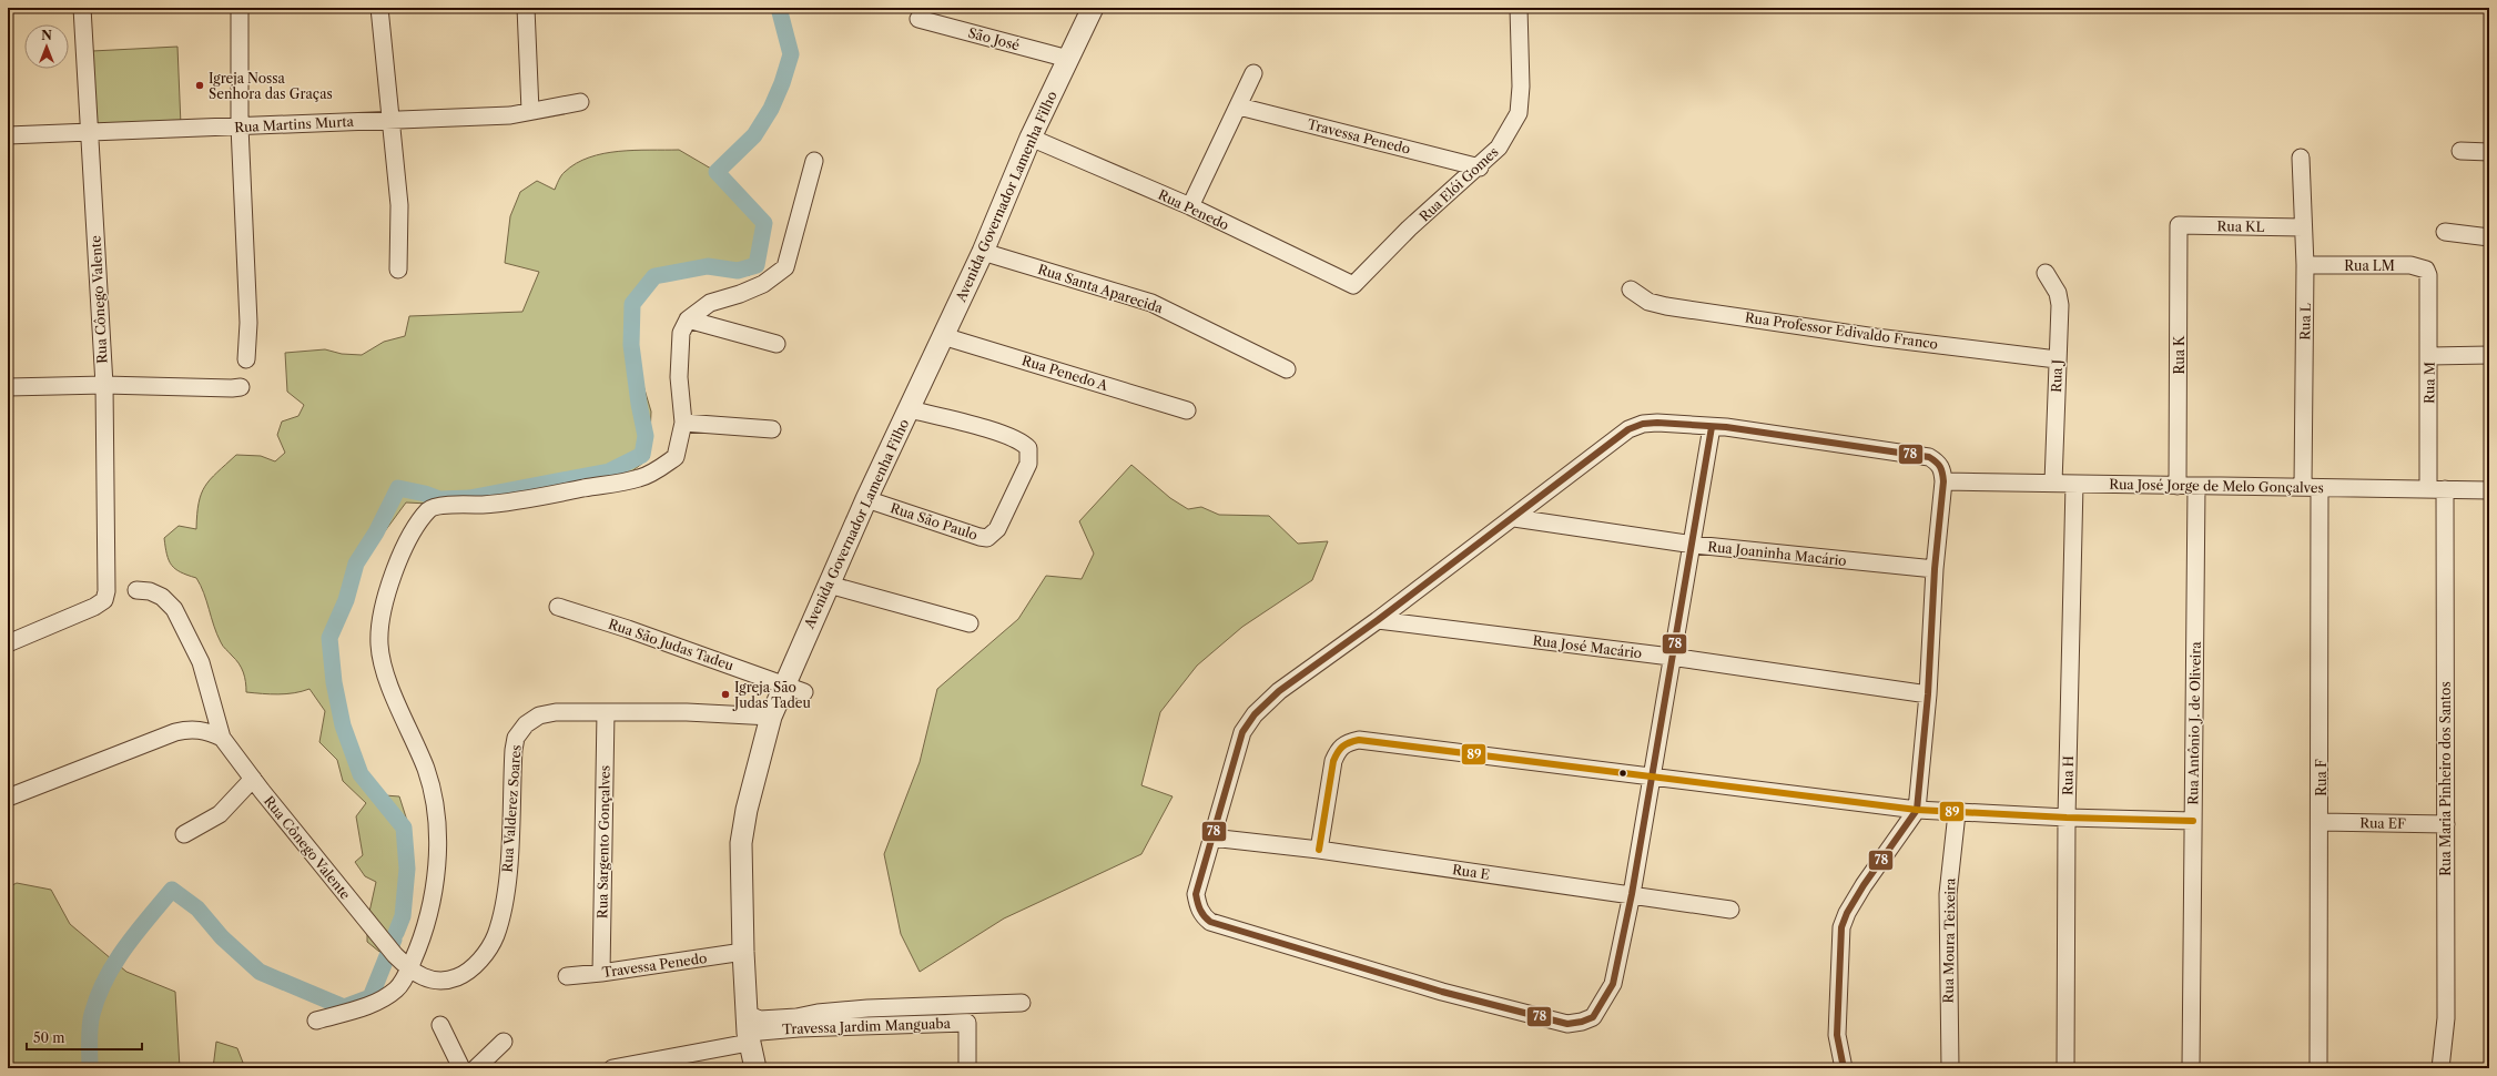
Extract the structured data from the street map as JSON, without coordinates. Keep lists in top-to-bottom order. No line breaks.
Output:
{"streets":{"street":["São José","Rua Martins Murta","Travessa Penedo","Rua Elói Gomes","Avenida Governador Lamenha Filho","Rua Penedo","Rua KL","Rua LM","Rua Santa Aparecida","Rua Cônego Valente","Rua L","Rua Professor Edivaldo Franco","Rua K","Rua Penedo A","Rua J","Rua M","Rua José Jorge de Melo Gonçalves","Rua São Paulo","Rua Joaninha Macário","Rua São Judas Tadeu","Rua José Macário","Rua Antônio J. de Oliveira","Rua H","Rua F","Rua Maria Pinheiro dos Santos","Rua Valderez Soares","Rua EF","Rua Sargento Gonçalves","Rua E","Rua Moura Teixeira","Travessa Jardim Manguaba"]},"crossings":[["São José","Avenida Governador Lamenha Filho"],["Rua Martins Murta","Rua Cônego Valente"],["Travessa Penedo","Rua Elói Gomes"],["Travessa Penedo","Avenida Governador Lamenha Filho"],["Travessa Penedo","Rua Sargento Gonçalves"],["Rua Elói Gomes","Rua Penedo"],["Avenida Governador Lamenha Filho","Rua Penedo"],["Avenida Governador Lamenha Filho","Rua Santa Aparecida"],["Avenida Governador Lamenha Filho","Rua Penedo A"],["Avenida Governador Lamenha Filho","Rua São Paulo"],["Avenida Governador Lamenha Filho","Rua São Judas Tadeu"],["Avenida Governador Lamenha Filho","Rua Valderez Soares"],["Avenida Governador Lamenha Filho","Travessa Jardim Manguaba"],["Rua KL","Rua L"],["Rua KL","Rua K"],["Rua LM","Rua L"],["Rua LM","Rua M"],["Rua Cônego Valente","Rua Valderez Soares"],["Rua L","Rua José Jorge de Melo Gonçalves"],["Rua L","Rua F"],["Rua Professor Edivaldo Franco","Rua J"],["Rua K","Rua José Jorge de Melo Gonçalves"],["Rua J","Rua José Jorge de Melo Gonçalves"],["Rua M","Rua José Jorge de Melo Gonçalves"],["Rua M","Rua Maria Pinheiro dos Santos"],["Rua José Jorge de Melo Gonçalves","Rua Antônio J. de Oliveira"],["Rua José Jorge de Melo Gonçalves","Rua H"],["Rua José Jorge de Melo Gonçalves","Rua F"],["Rua José Jorge de Melo Gonçalves","Rua Maria Pinheiro dos Santos"],["Rua F","Rua EF"],["Rua Maria Pinheiro dos Santos","Rua EF"],["Rua Valderez Soares","Rua Sargento Gonçalves"]],"places":["Igreja Nossa Senhora das Graças","Igreja São Judas Tadeu"],"lines":["transit line 78","transit line 89"],"scale_bar":"50 m","north":"top"}
